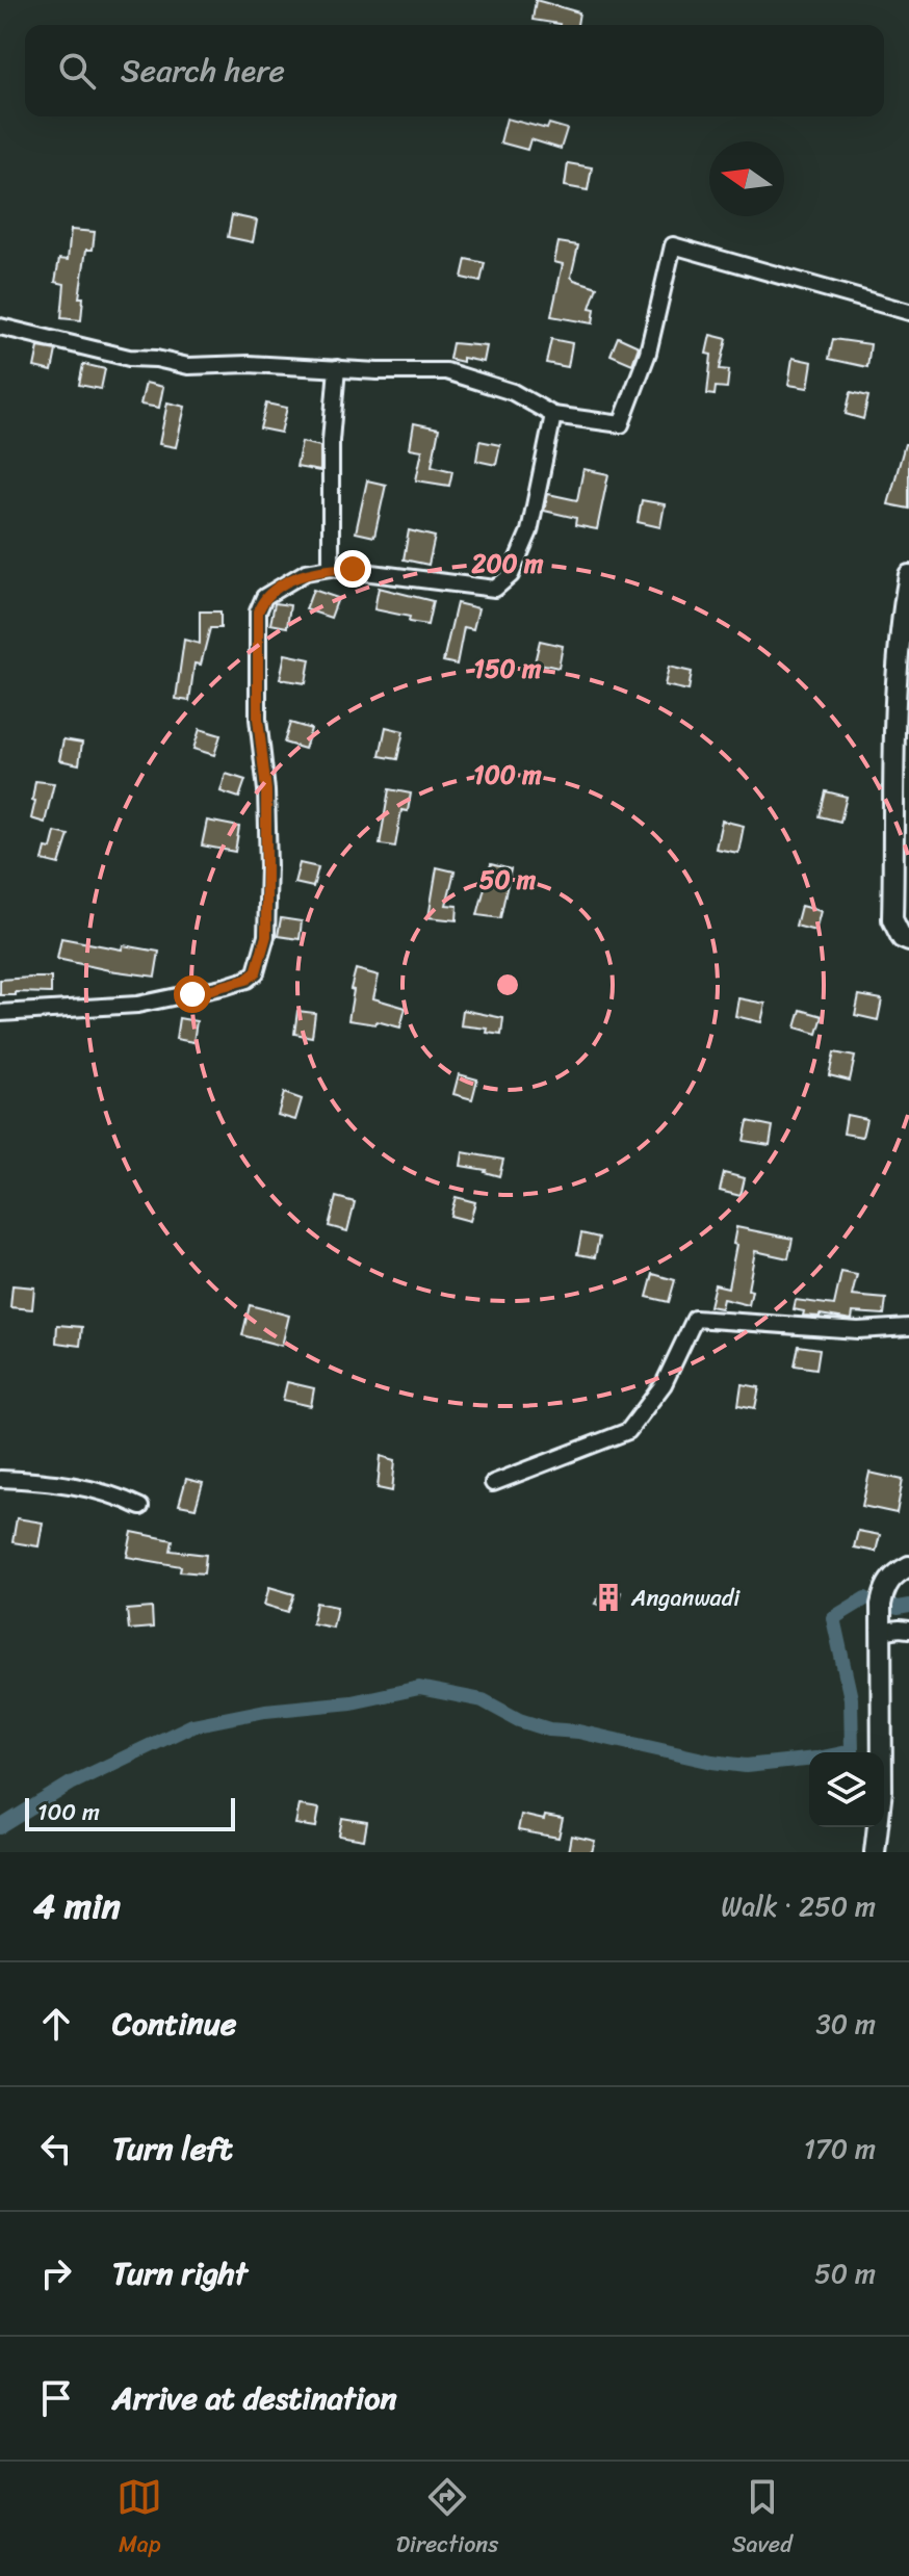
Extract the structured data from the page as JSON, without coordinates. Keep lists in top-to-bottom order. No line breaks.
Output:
{"places":{"building":["Anganwadi"]},"scale_bar":"100 m","north":"left","page":{"search":"Search here","scale":"100 m","heading":["4 min","Walk · 250 m"],"list":[["Continue","30 m"],["Turn left","170 m"],["Turn right","50 m"],"Arrive at destination"],"nav":["Map","Directions","Saved"]},"rings":["200 m","150 m","100 m","50 m"]}
